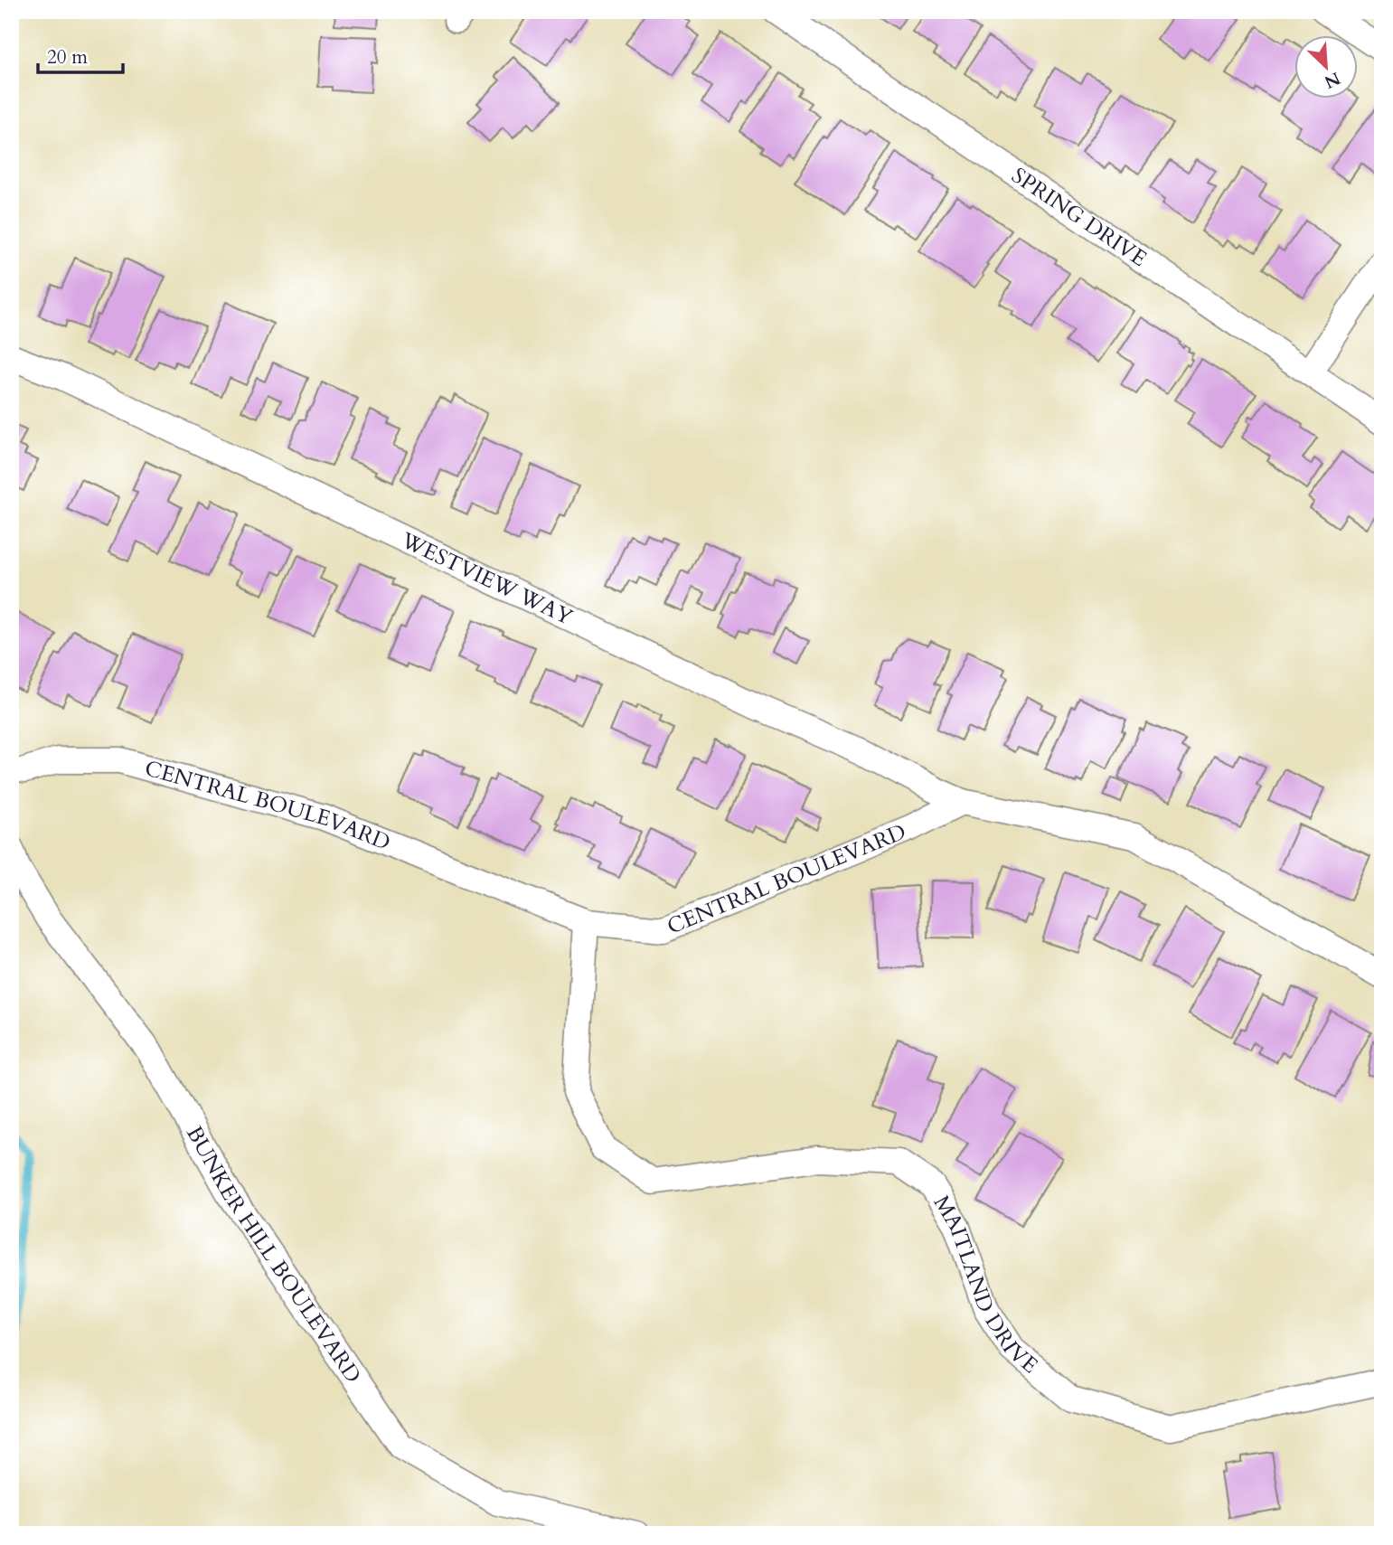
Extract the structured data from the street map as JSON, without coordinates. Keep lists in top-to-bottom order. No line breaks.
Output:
{"streets":{"street":["SPRING DRIVE","WESTVIEW WAY","CENTRAL BOULEVARD","BUNKER HILL BOULEVARD","MAITLAND DRIVE"]},"crossings":[["WESTVIEW WAY","CENTRAL BOULEVARD"],["CENTRAL BOULEVARD","MAITLAND DRIVE"]],"scale_bar":"20 m","north":"bottom right"}
